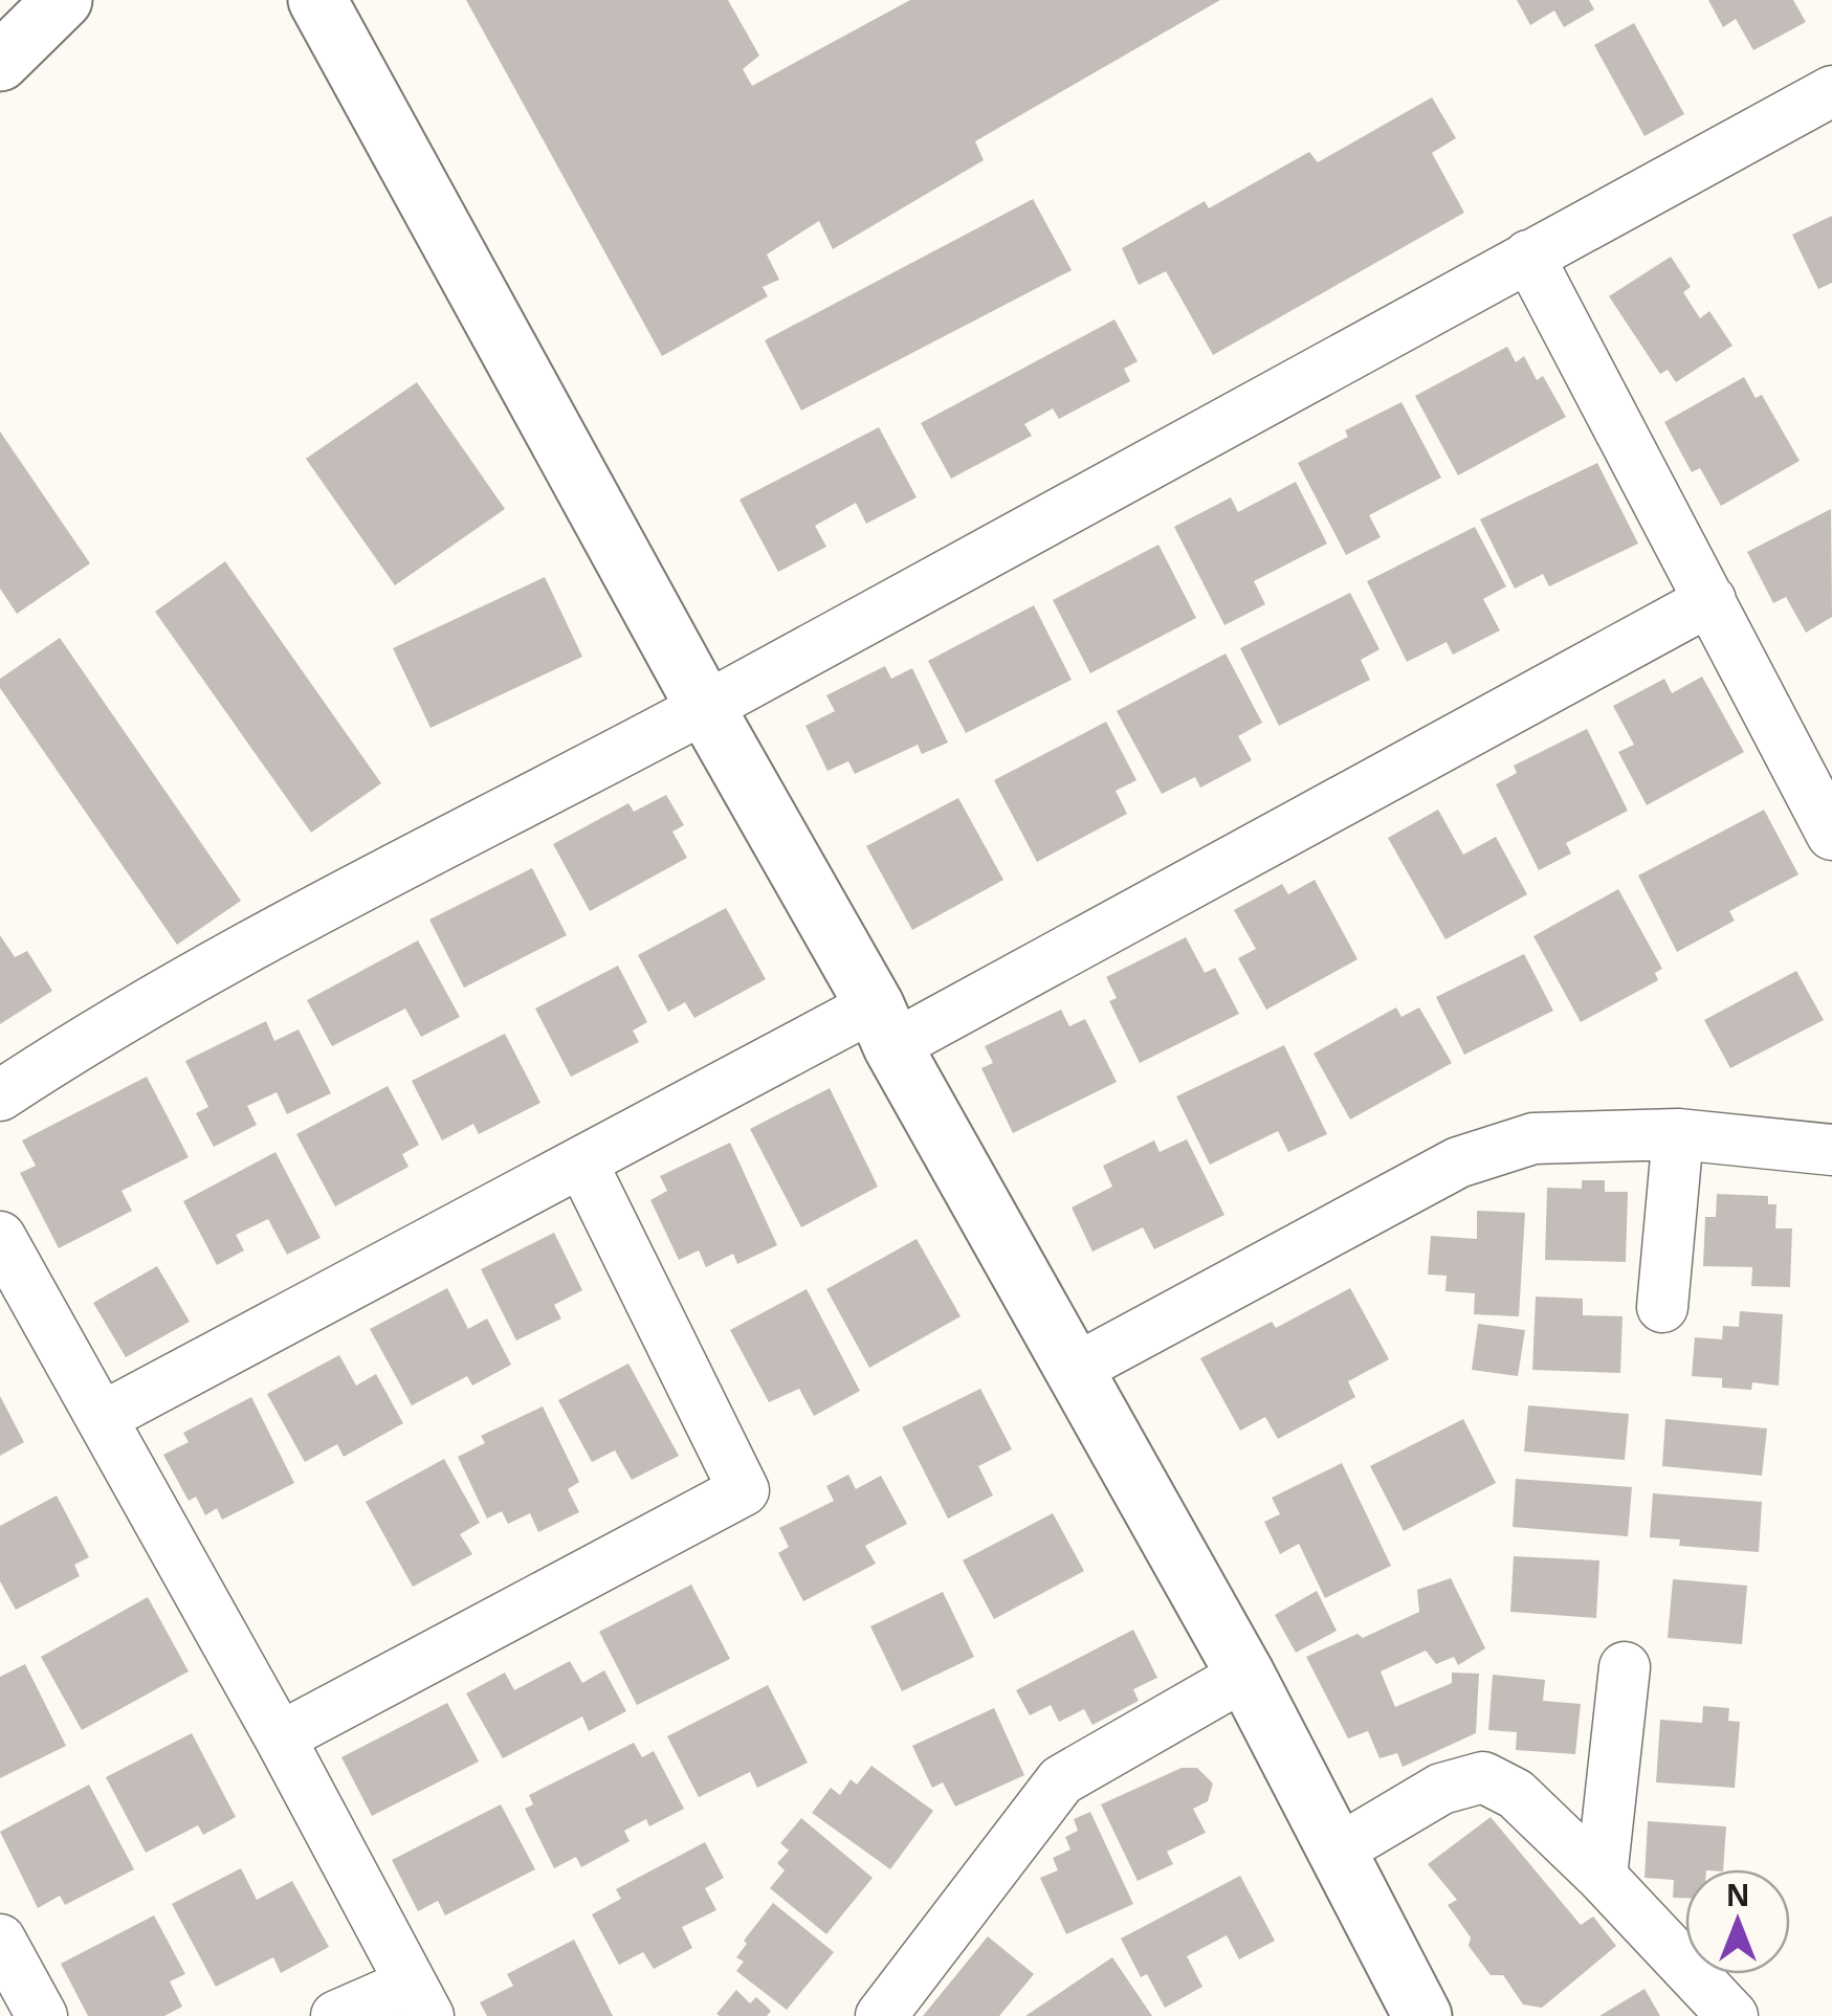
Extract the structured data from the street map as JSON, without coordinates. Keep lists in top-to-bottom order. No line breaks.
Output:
{"north":"top"}
